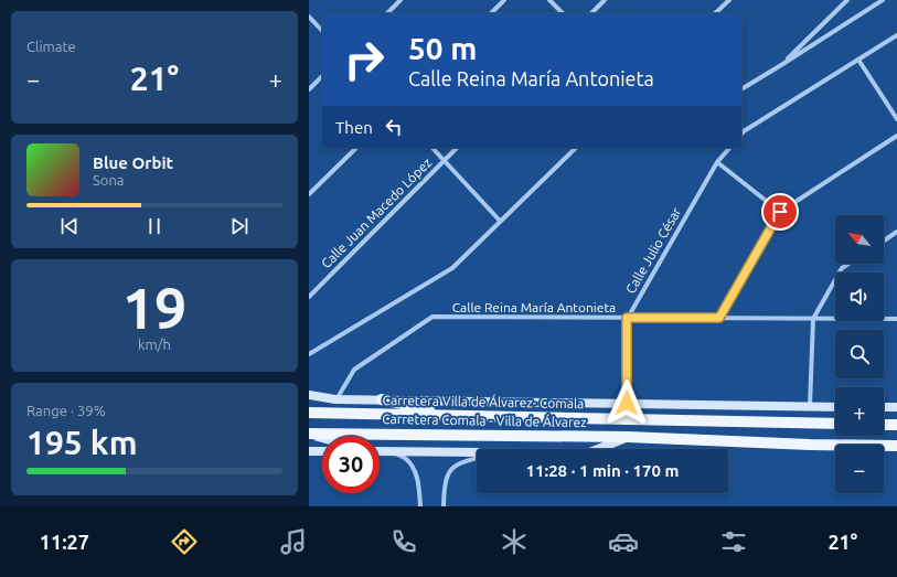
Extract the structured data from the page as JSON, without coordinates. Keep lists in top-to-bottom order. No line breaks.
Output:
{"streets":{"main road":["Carretera Villa de Álvarez- Comala","Carretera Comala - Villa de Álvarez"],"street":["Calle Juan Macedo López","Calle Julio César","Calle Reina María Antonieta"]},"crossings":[["Calle Julio César","Calle Reina María Antonieta"]],"north":"top left","page":{"tile":["Climate",["19","km/h"],["Range · 39%","195 km"]],"turn":["50 m","Calle Reina María Antonieta"],"heat":["−","21°","+"],"then":"Then","song":["Blue Orbit","Sona"],"map_buttons":["+","−"],"limit":"30","trip":"11:28 · 1 min · 170 m","tabs":["11:27","21°"]}}
